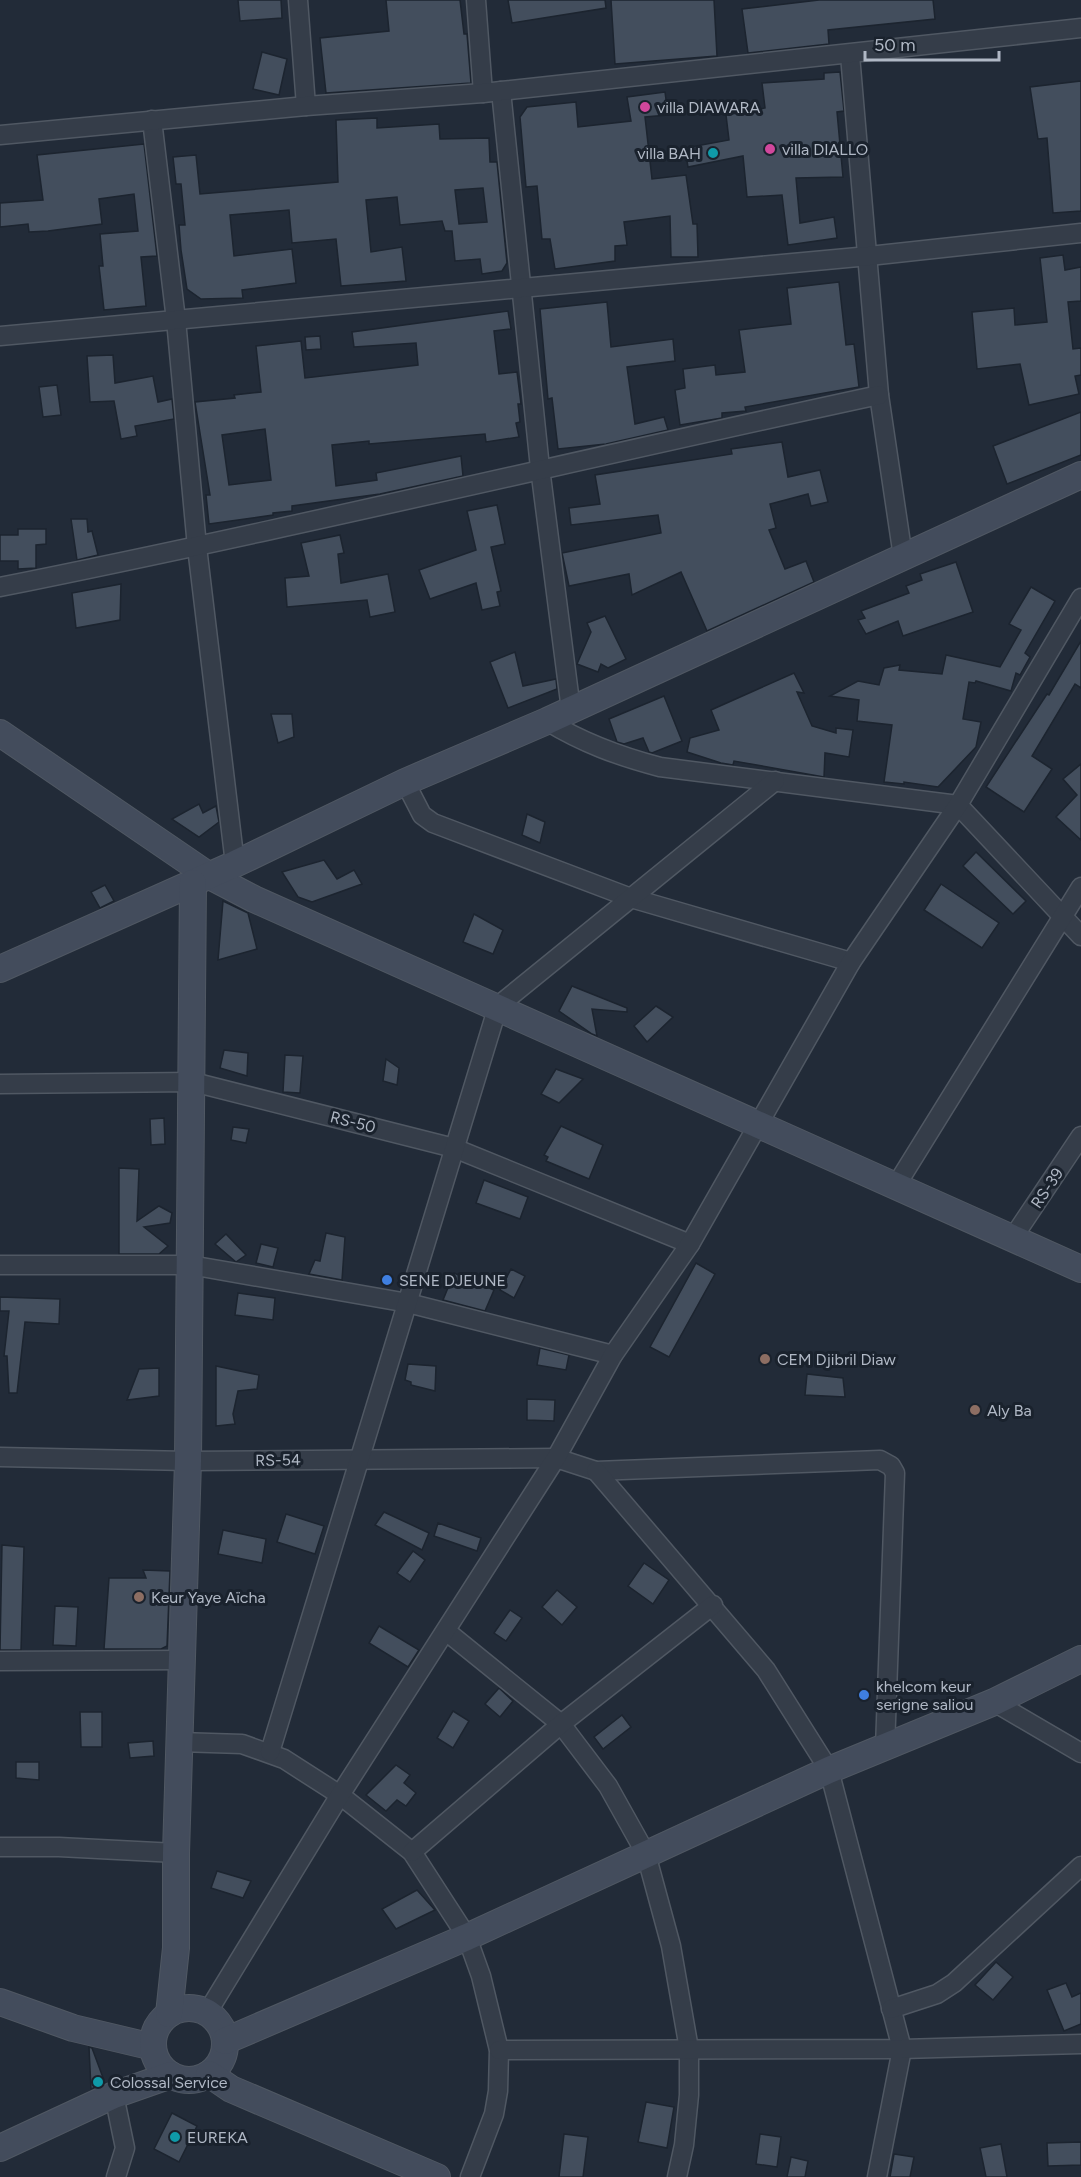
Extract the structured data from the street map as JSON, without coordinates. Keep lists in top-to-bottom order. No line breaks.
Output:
{"streets":{"street":["RS-50","RS-39","RS-54"]},"places":["villa DIAWARA","villa DIALLO","villa BAH","SENE DJEUNE","CEM Djibril Diaw","Aly Ba","Keur Yaye Aïcha","khelcom keur serigne saliou","Colossal Service","EUREKA"],"scale_bar":"50 m"}
